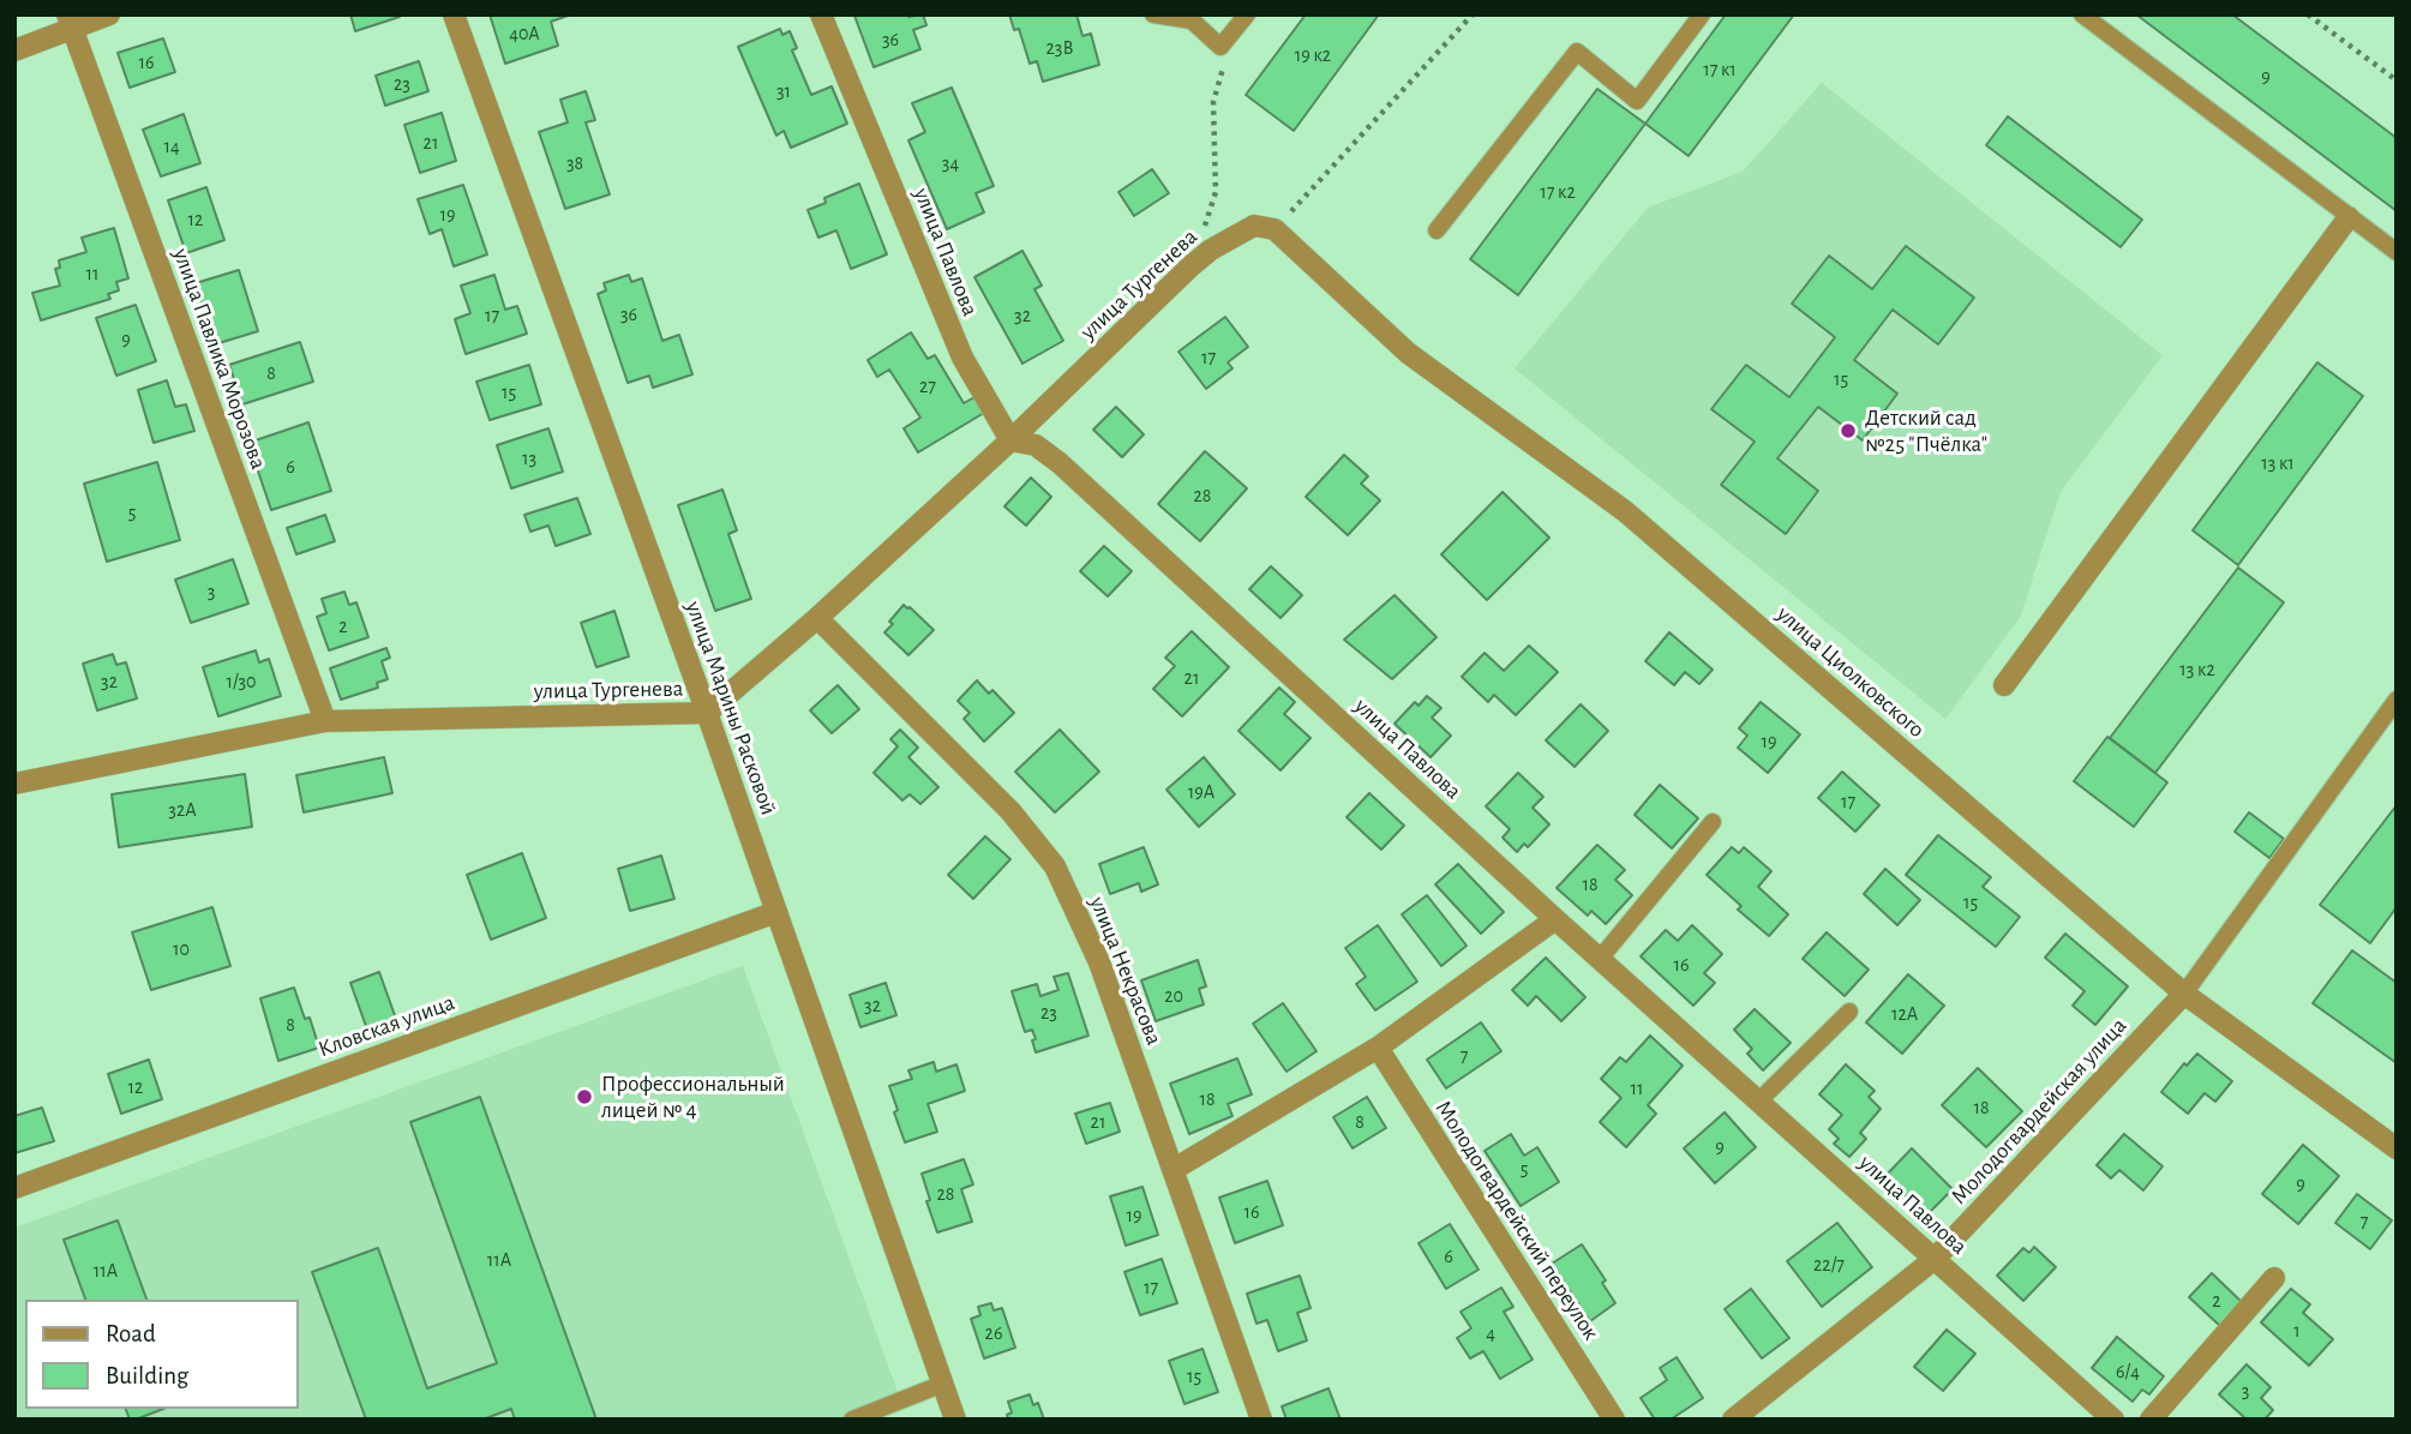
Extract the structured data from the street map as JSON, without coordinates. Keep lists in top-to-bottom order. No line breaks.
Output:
{"streets":{"street":["улица Павлова","улица Тургенева","улица Павлика Морозова","улица Циолковского","улица Марины Расковой","улица Некрасова","Кловская улица","Молодогвардейская улица","Молодогвардейский переулок"]},"crossings":[["улица Павлова","улица Тургенева"],["улица Павлова","Молодогвардейская улица"],["улица Тургенева","улица Павлика Морозова"],["улица Тургенева","улица Циолковского"],["улица Тургенева","улица Марины Расковой"],["улица Тургенева","улица Некрасова"],["улица Циолковского","Молодогвардейская улица"],["улица Марины Расковой","Кловская улица"]],"places":["Детский сад №25 \"Пчёлка\"","Профессиональный лицей № 4"],"house_numbers":["40А","36","23В","19 к2","16","17 к1","9","23","31","21","14","38","34","17 к2","19","12","11","36","17","32","9","17","8","15","27","15","13","13 к1","6","28","5","3","2","13 к2","21","32","1/30","19","19А","17","32А","18","15","10","16","20","32","23","12А","8","7","12","11","18","18","21","8","9","5","9","28","16","19","7","6","11А","22/7","11А","17","2","1","26","4","6/4","15","3"],"legend":["Road","Building"]}
